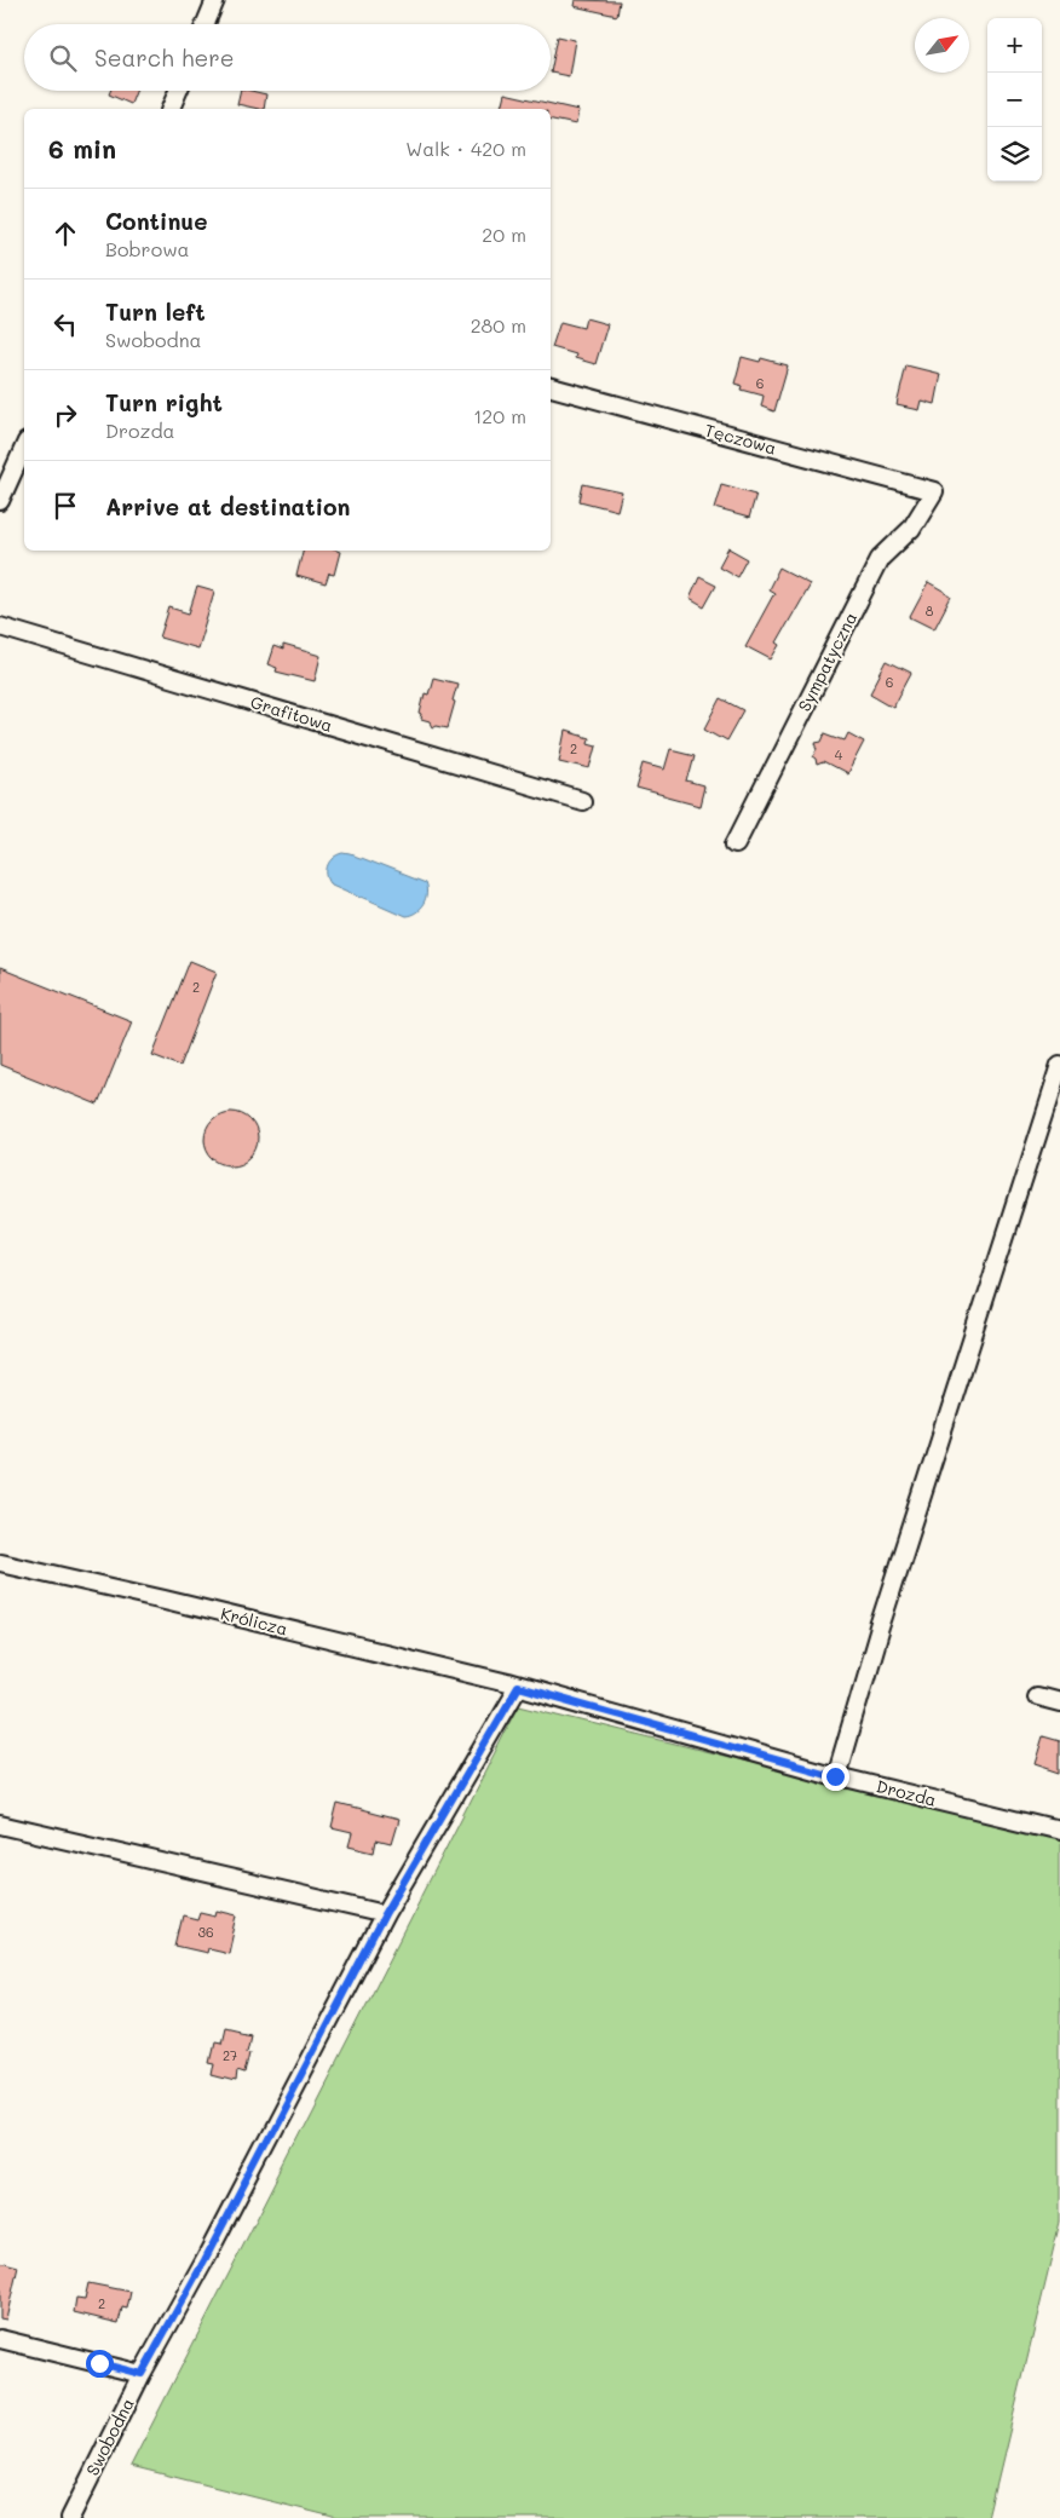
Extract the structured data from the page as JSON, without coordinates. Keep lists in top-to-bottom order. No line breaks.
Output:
{"streets":{"street":["Tęczowa","Sympatyczna","Grafitowa","Królicza","Drozda","Swobodna"]},"crossings":[["Tęczowa","Sympatyczna"],["Królicza","Drozda"],["Królicza","Swobodna"],["Drozda","Swobodna"]],"house_numbers":["6","8","6","2","4","2","36","27","2"],"north":"top right","page":{"map_buttons":["+","−"],"search":"Search here","heading":["6 min","Walk · 420 m"],"list":[["Continue","Bobrowa","20 m"],["Turn left","Swobodna","280 m"],["Turn right","Drozda","120 m"],"Arrive at destination"]}}
